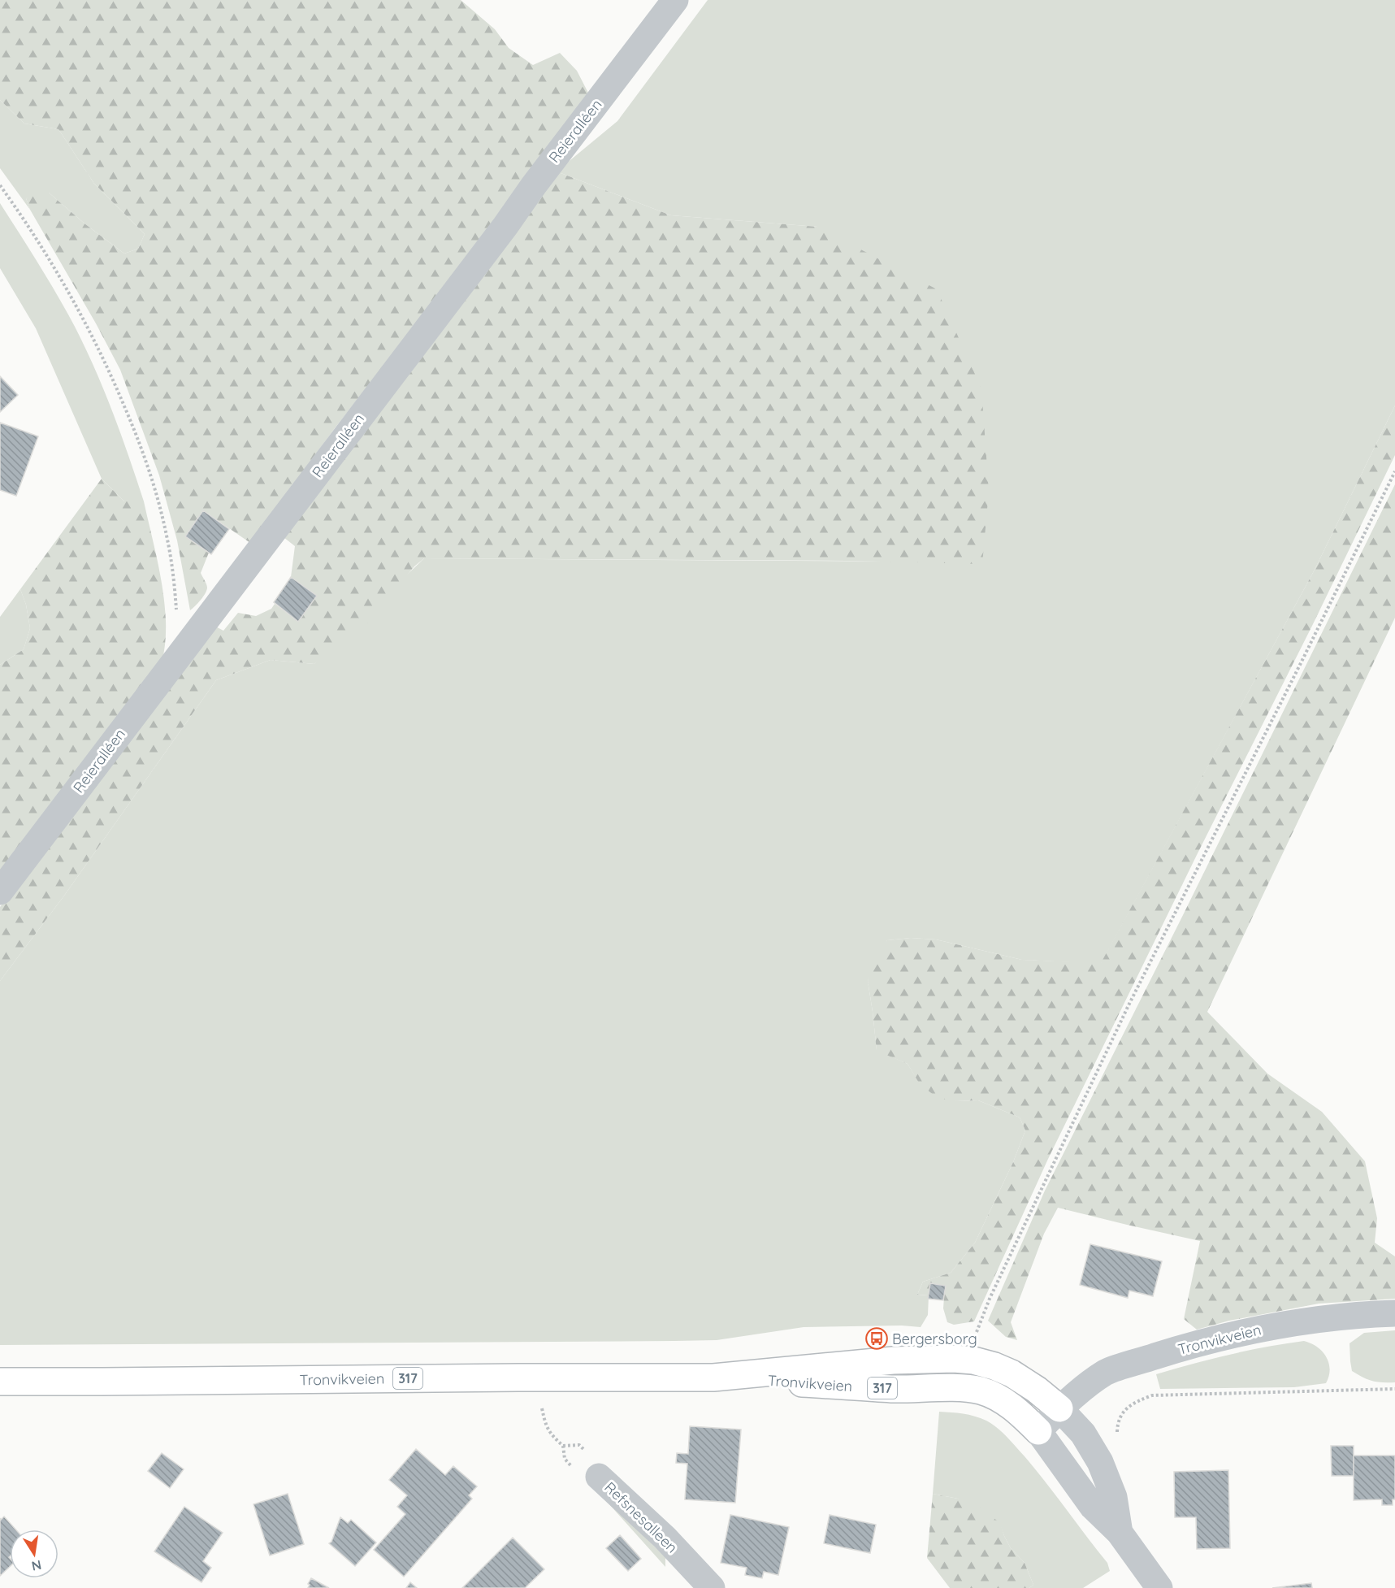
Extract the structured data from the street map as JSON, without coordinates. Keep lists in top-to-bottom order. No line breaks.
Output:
{"streets":{"main road":["Tronvikveien","317"],"street":["Reieralléen","Refsnesalleen"]},"places":{"bus stop":["Bergersborg"]},"north":"bottom"}
